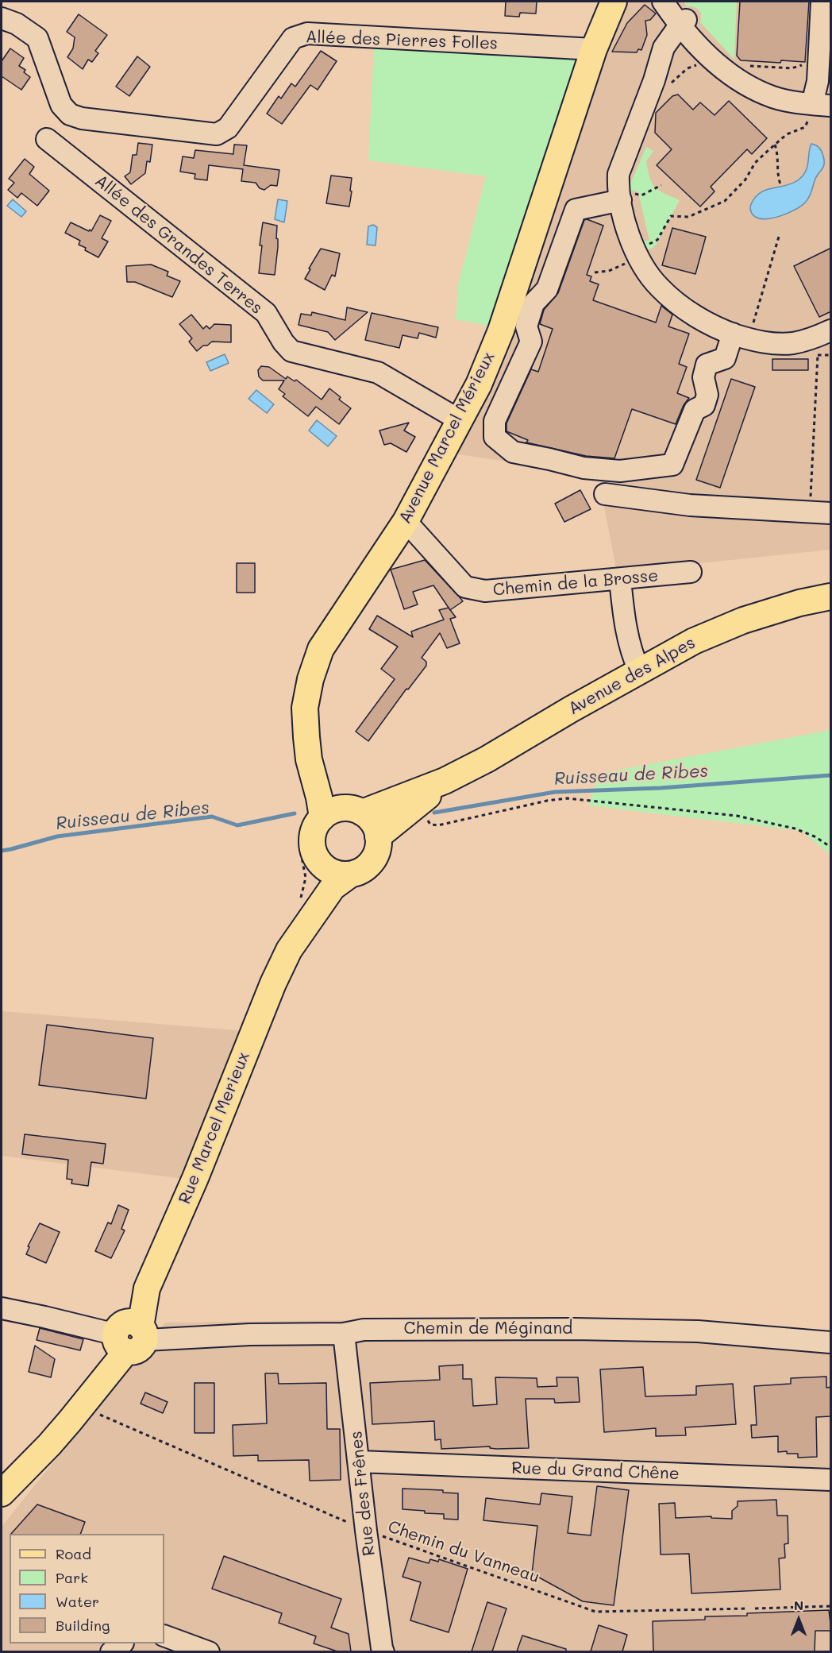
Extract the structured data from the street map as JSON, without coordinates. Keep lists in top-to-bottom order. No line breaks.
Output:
{"streets":{"main road":["Avenue Marcel Mérieux","Avenue des Alpes","Rue Marcel Merieux"],"street":["Allée des Pierres Folles","Allée des Grandes Terres","Chemin de la Brosse","Chemin de Méginand","Rue du Grand Chêne","Rue des Frênes"],"path":["Chemin du Vanneau"]},"crossings":[["Allée des Pierres Folles","Avenue Marcel Mérieux"],["Allée des Grandes Terres","Avenue Marcel Mérieux"],["Avenue Marcel Mérieux","Chemin de la Brosse"],["Avenue Marcel Mérieux","Avenue des Alpes"],["Avenue Marcel Mérieux","Rue Marcel Merieux"],["Avenue des Alpes","Rue Marcel Merieux"],["Rue Marcel Merieux","Chemin de Méginand"],["Rue Marcel Merieux","Chemin du Vanneau"],["Chemin de Méginand","Rue des Frênes"],["Rue du Grand Chêne","Rue des Frênes"],["Rue des Frênes","Chemin du Vanneau"]],"water":["Ruisseau de Ribes"],"legend":["Road","Park","Water","Building"],"north":"top"}
